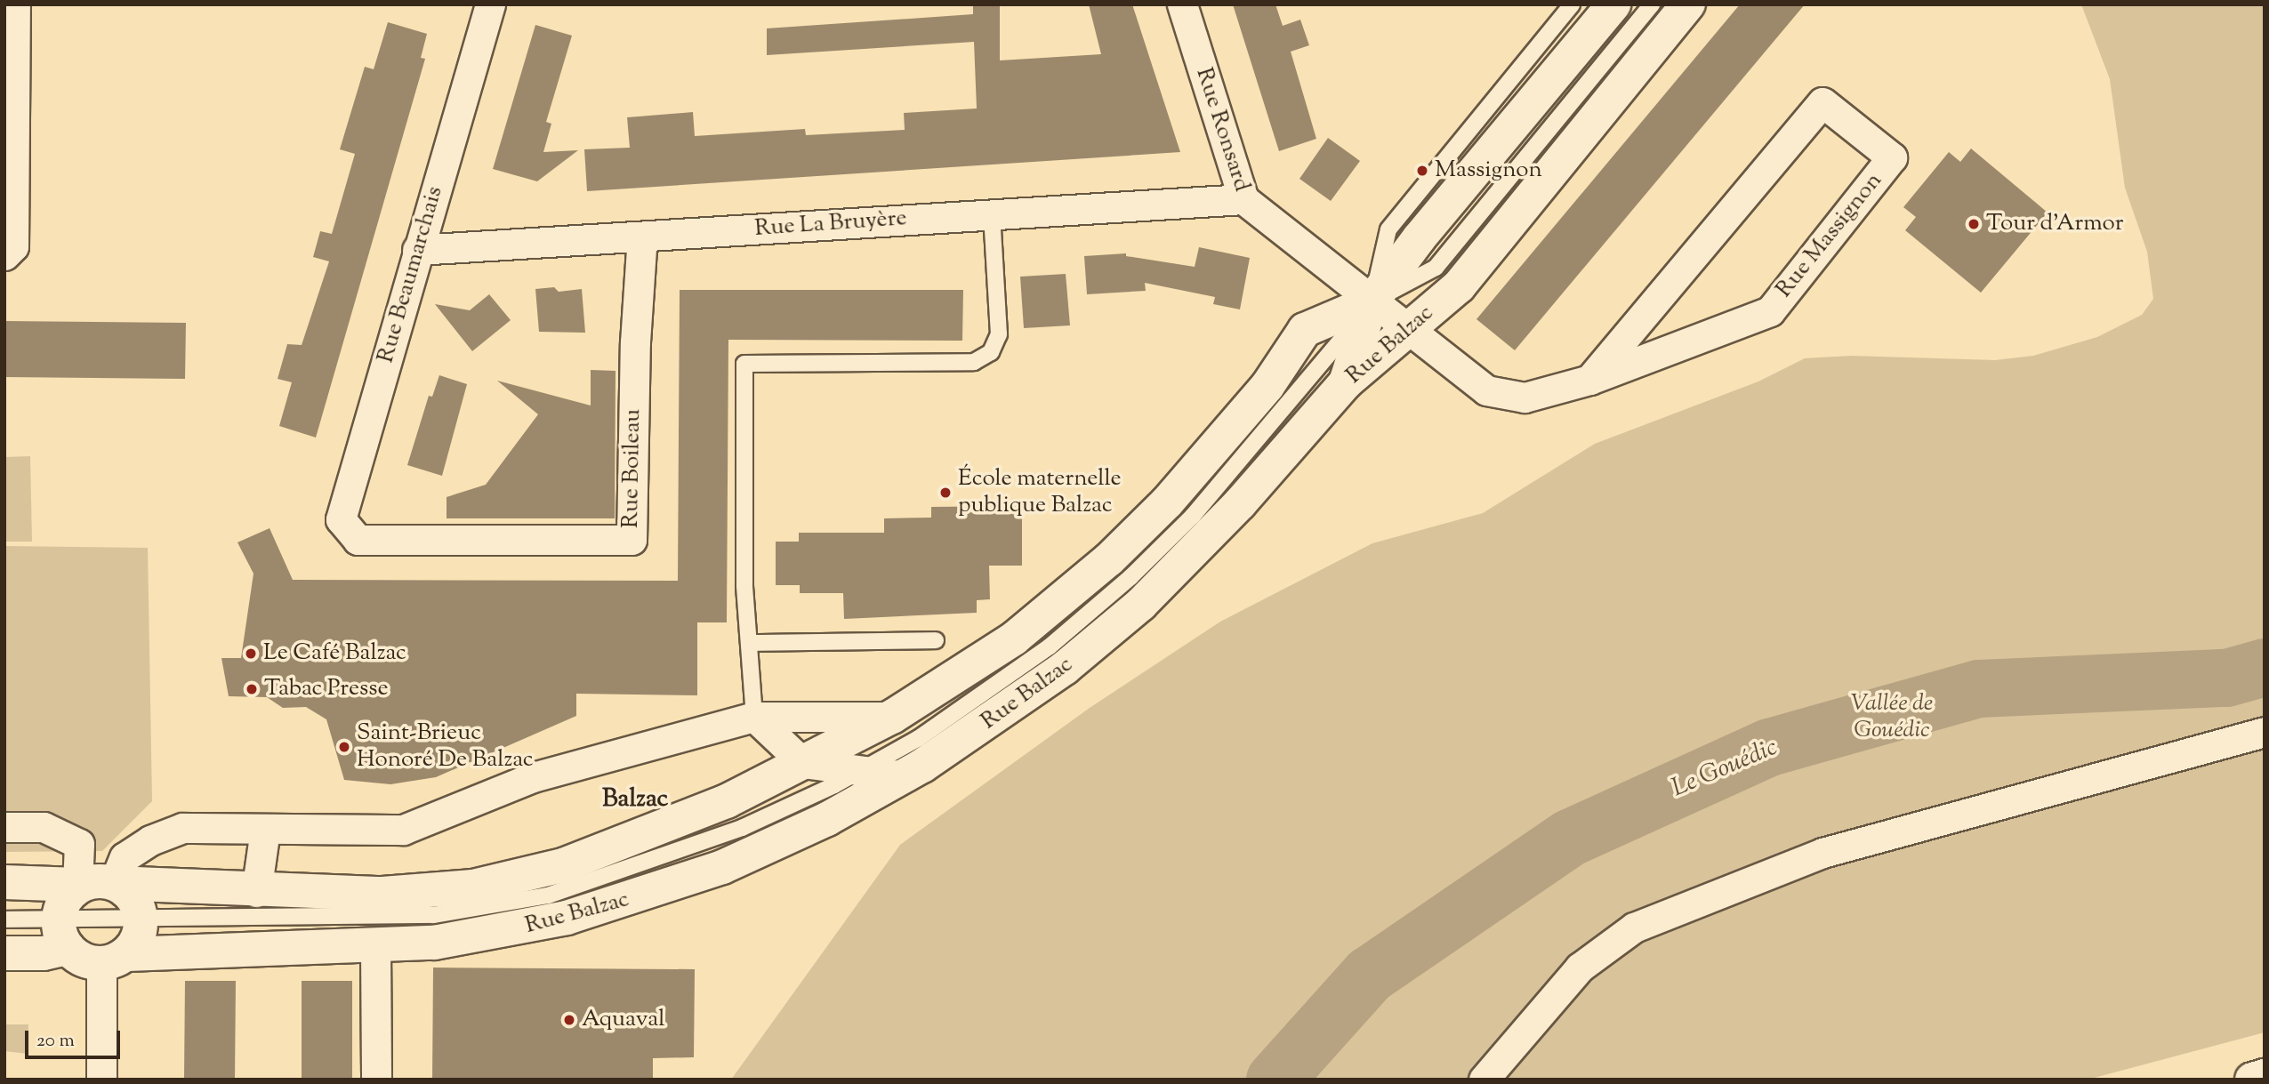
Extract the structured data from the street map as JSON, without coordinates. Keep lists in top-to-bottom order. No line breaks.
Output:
{"streets":{"street":["Rue Ronsard","Rue La Bruyère","Rue Massignon","Rue Beaumarchais","Rue Balzac","Rue Boileau"]},"crossings":[["Rue Ronsard","Rue La Bruyère"],["Rue Ronsard","Rue Massignon"],["Rue Ronsard","Rue Balzac"],["Rue La Bruyère","Rue Beaumarchais"],["Rue La Bruyère","Rue Boileau"],["Rue Massignon","Rue Balzac"],["Rue Beaumarchais","Rue Boileau"]],"districts":["Balzac"],"water":["Le Gouédic"],"parks":["Vallée de Gouédic"],"places":["Massignon","Tour d’Armor","École maternelle publique Balzac","Le Café Balzac","Tabac Presse","Saint-Brieuc Honoré De Balzac","Aquaval"],"scale_bar":"20 m"}
